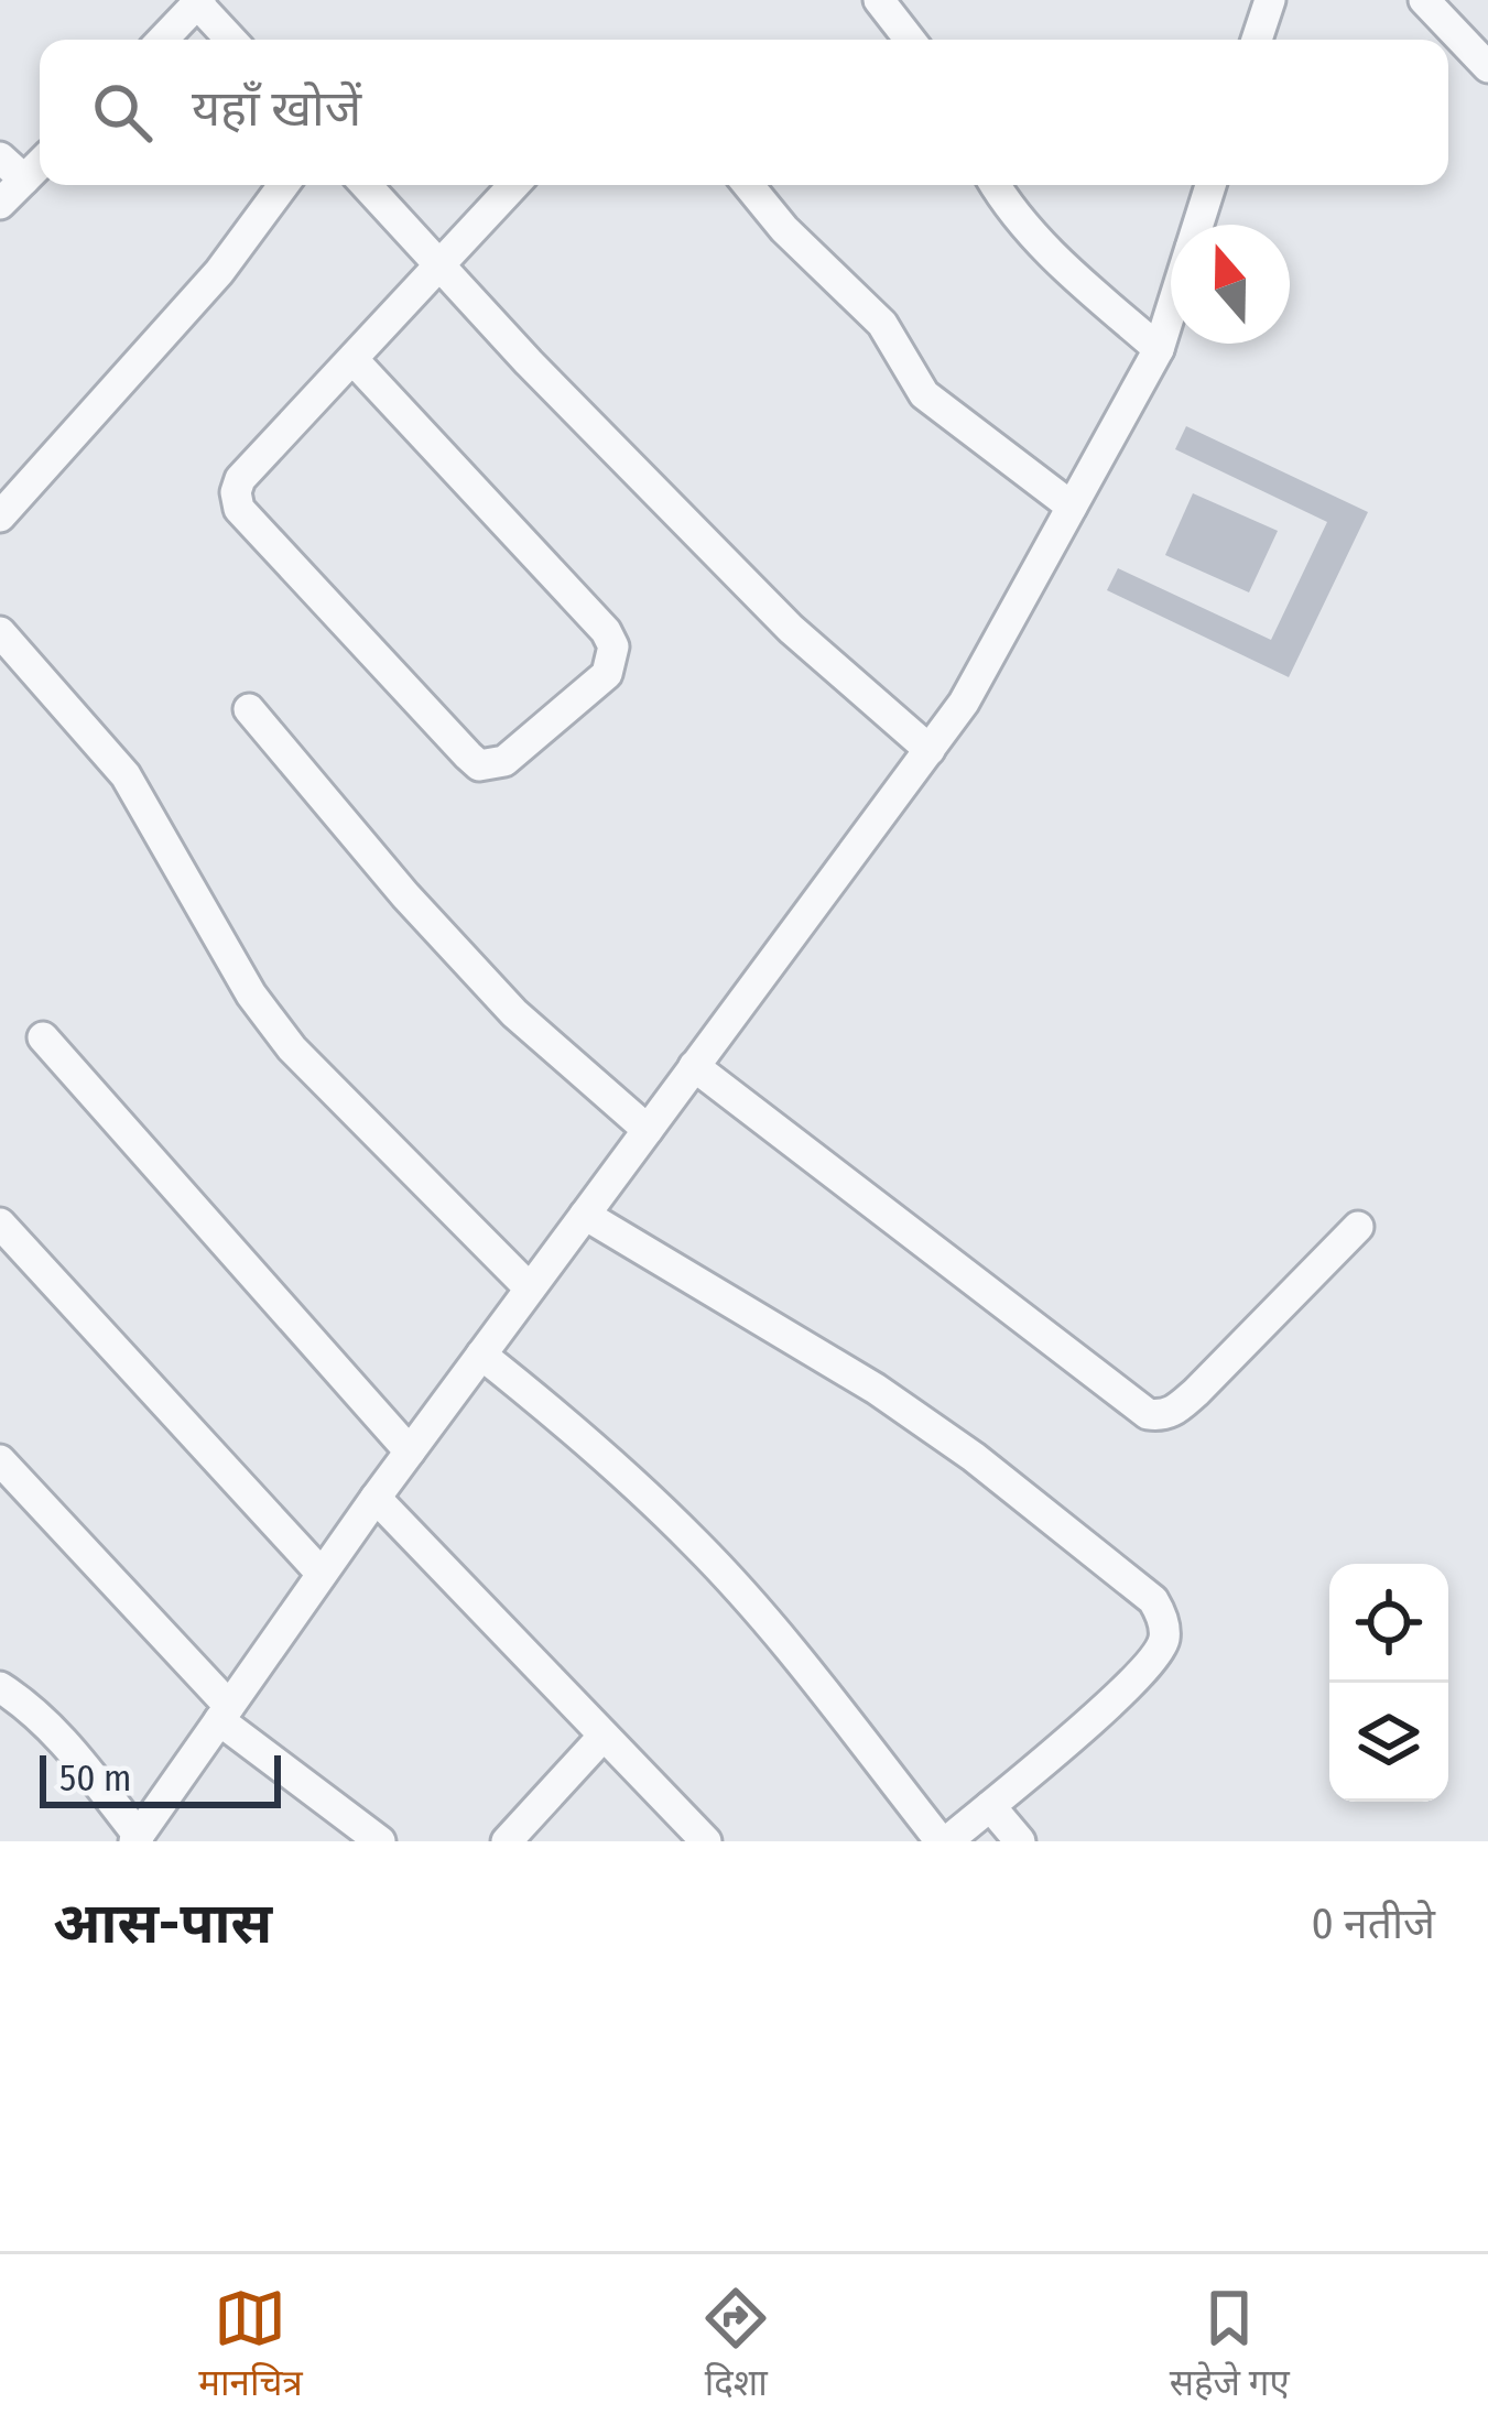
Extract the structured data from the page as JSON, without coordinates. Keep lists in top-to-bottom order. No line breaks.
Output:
{"scale_bar":"50 m","north":"top","page":{"search":"यहाँ खोजें","scale":"50 m","heading":["आस-पास","0 नतीजे"],"nav":["मानचित्र","दिशा","सहेजे गए"]}}
